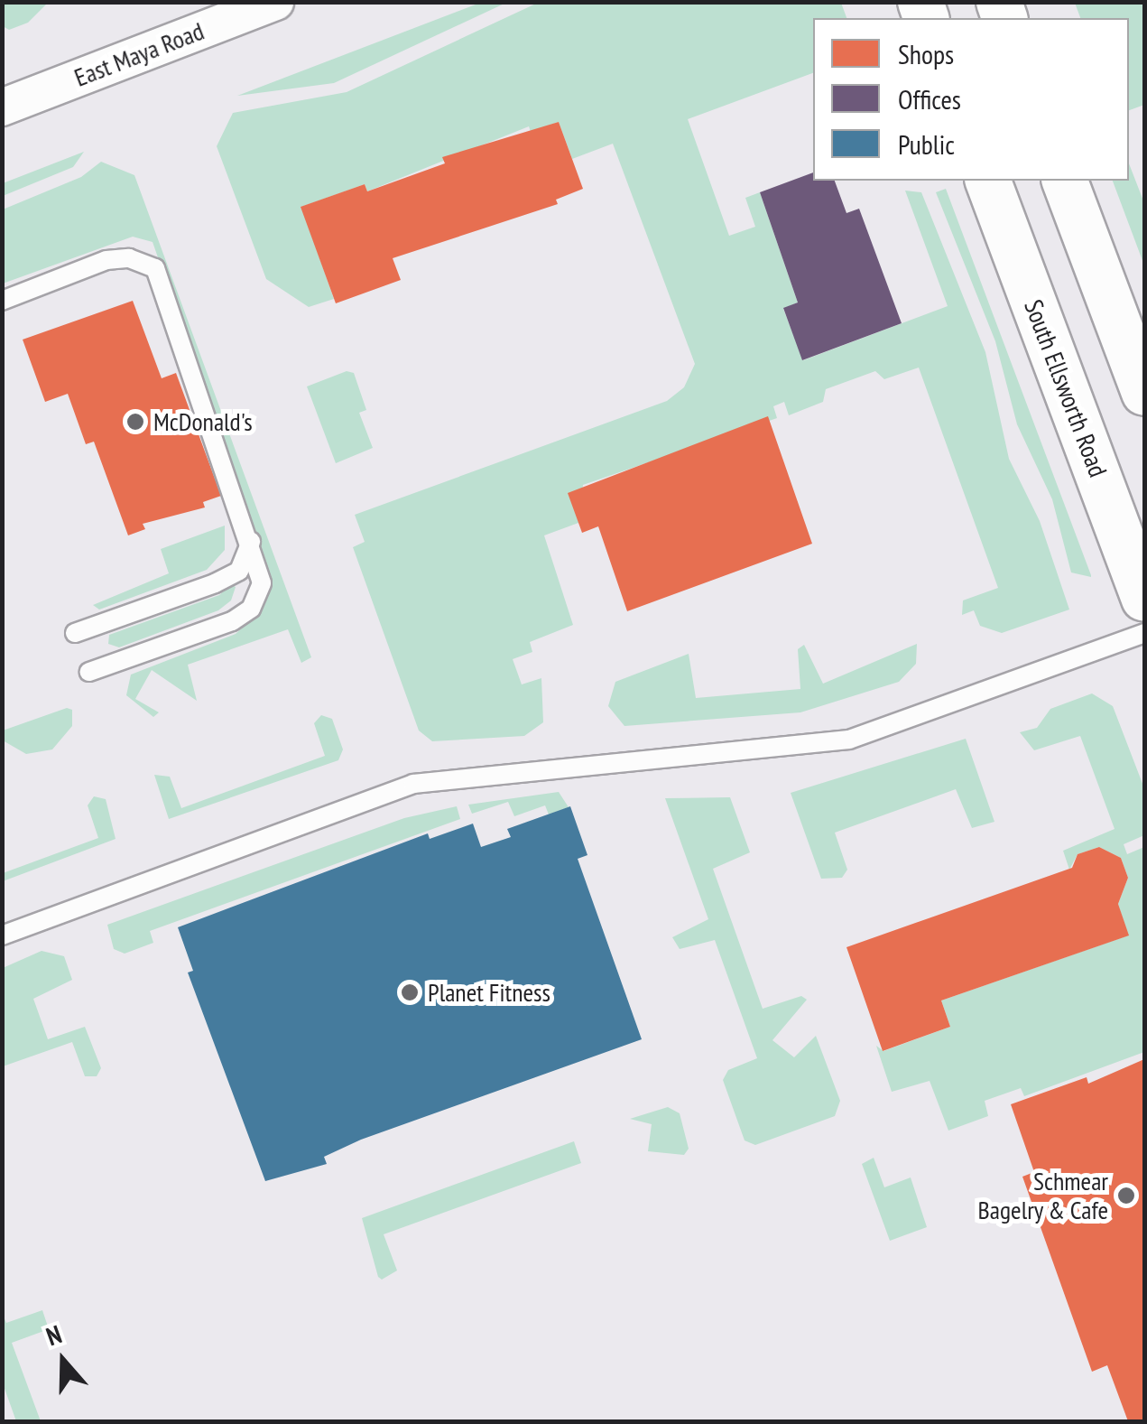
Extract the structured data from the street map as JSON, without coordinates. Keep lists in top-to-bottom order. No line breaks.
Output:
{"streets":{"street":["East Maya Road","South Ellsworth Road"]},"places":["McDonald's","Planet Fitness","Schmear Bagelry & Cafe"],"legend":["Shops","Offices","Public"],"north":"top"}
